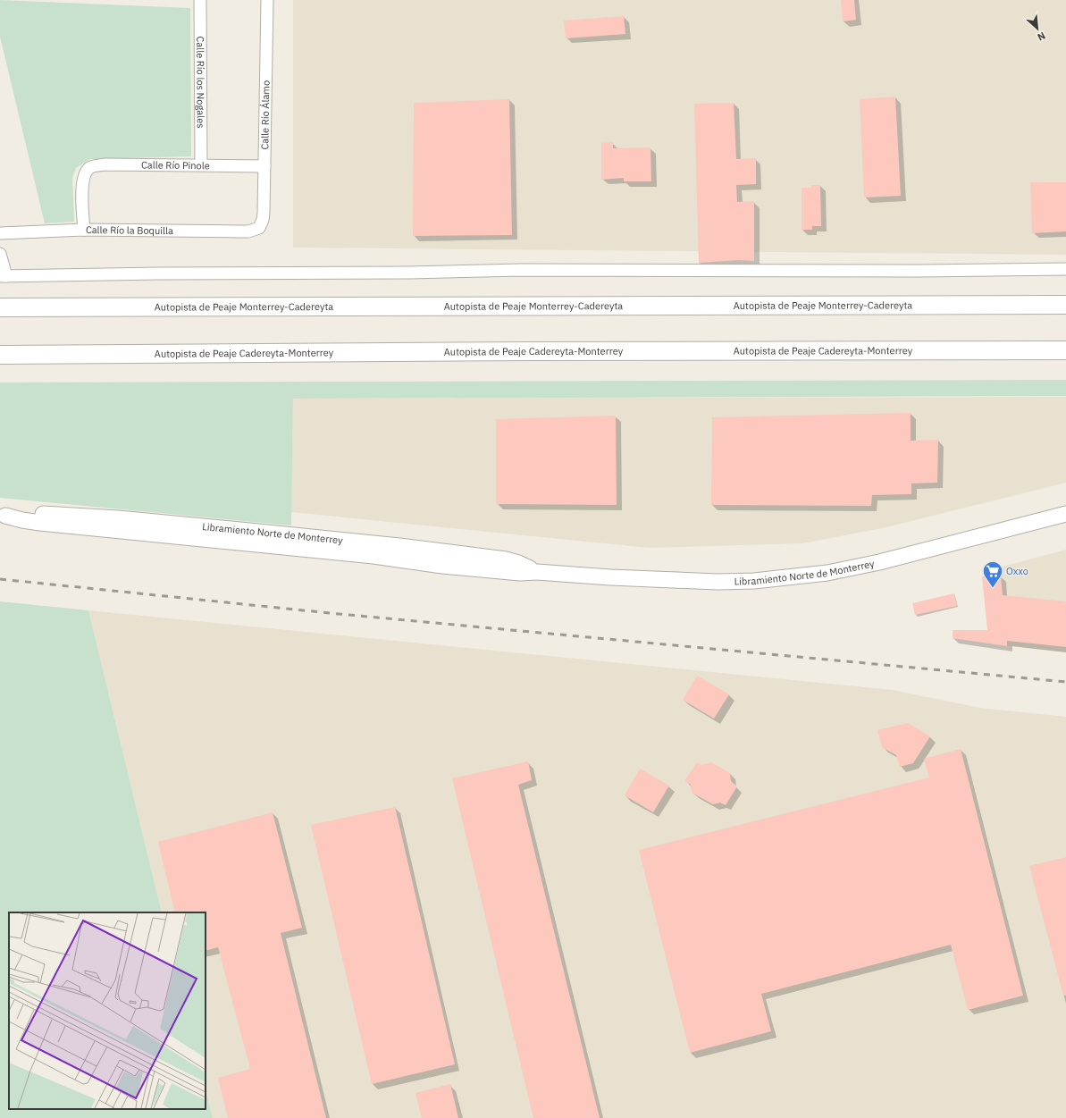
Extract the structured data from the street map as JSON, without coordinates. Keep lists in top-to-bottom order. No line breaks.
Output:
{"streets":{"highway":["Autopista de Peaje Monterrey-Cadereyta","Autopista de Peaje Cadereyta-Monterrey"],"main road":["Libramiento Norte de Monterrey"],"street":["Calle Río los Nogales","Calle Río Álamo","Calle Río Pinole","Calle Río la Boquilla"]},"crossings":[["Calle Río los Nogales","Calle Río Pinole"],["Calle Río Álamo","Calle Río Pinole"],["Calle Río Álamo","Calle Río la Boquilla"],["Calle Río Pinole","Calle Río la Boquilla"]],"places":{"supermarket":["Oxxo"]},"north":"bottom right"}
